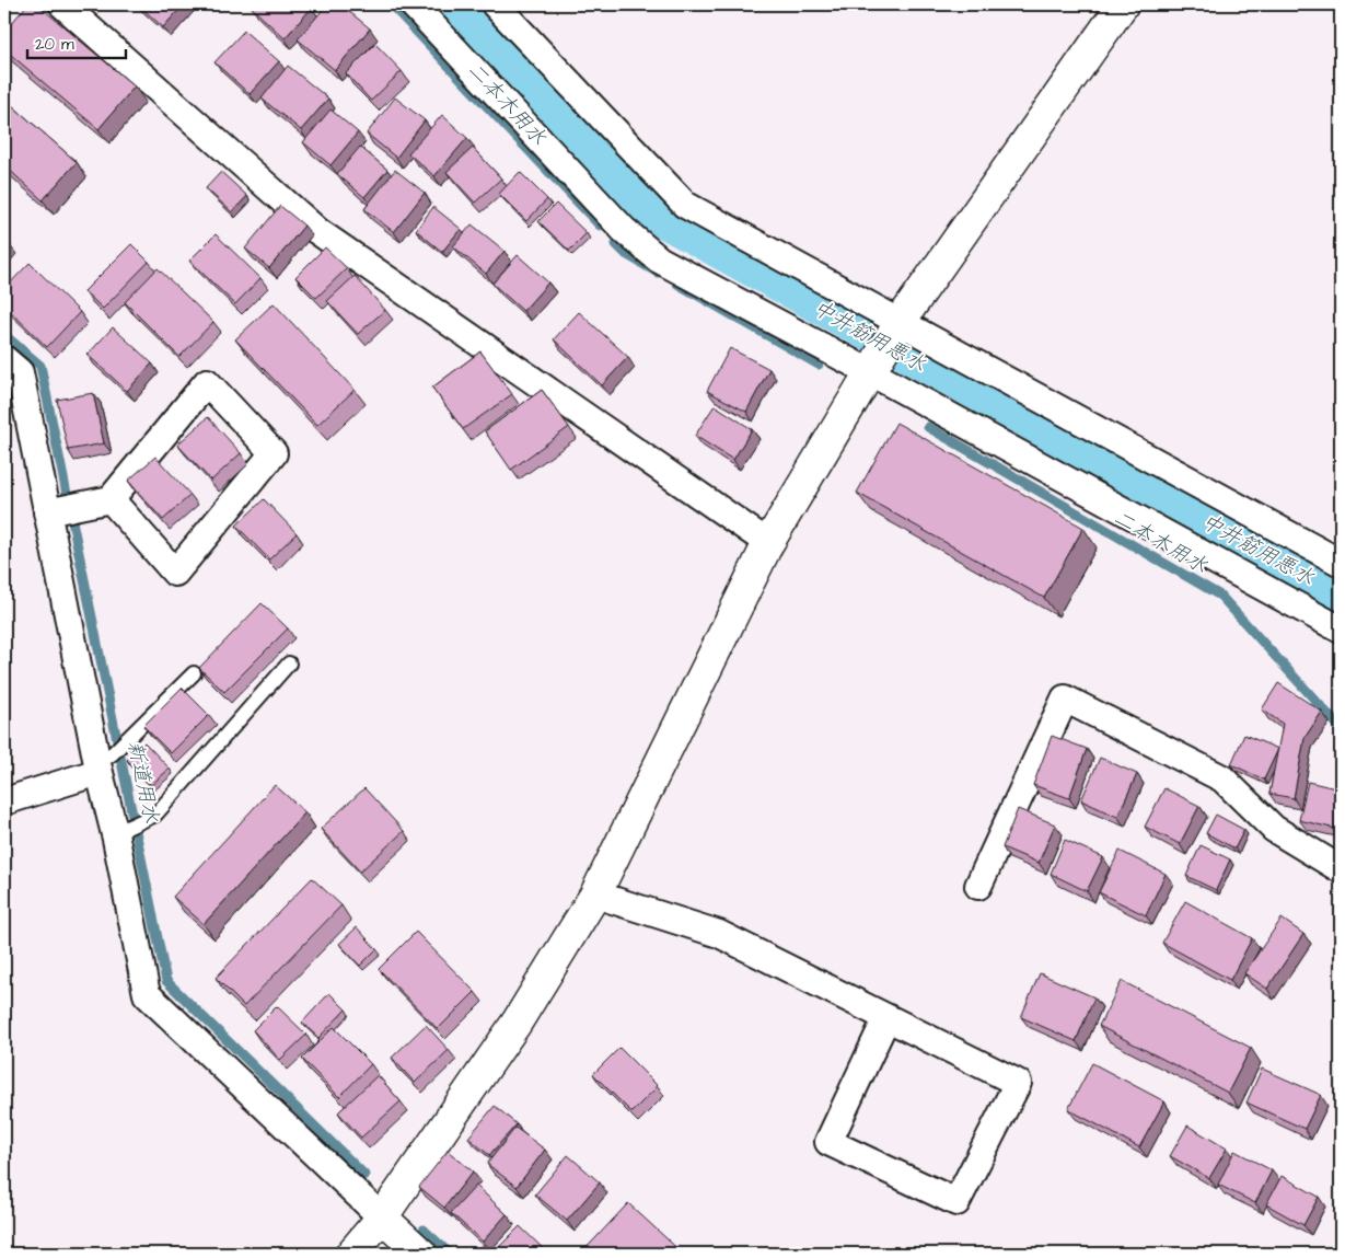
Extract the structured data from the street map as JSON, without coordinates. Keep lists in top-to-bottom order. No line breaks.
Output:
{"water":["二本木用水","中井筋用悪水","新道用水"],"scale_bar":"20 m"}
